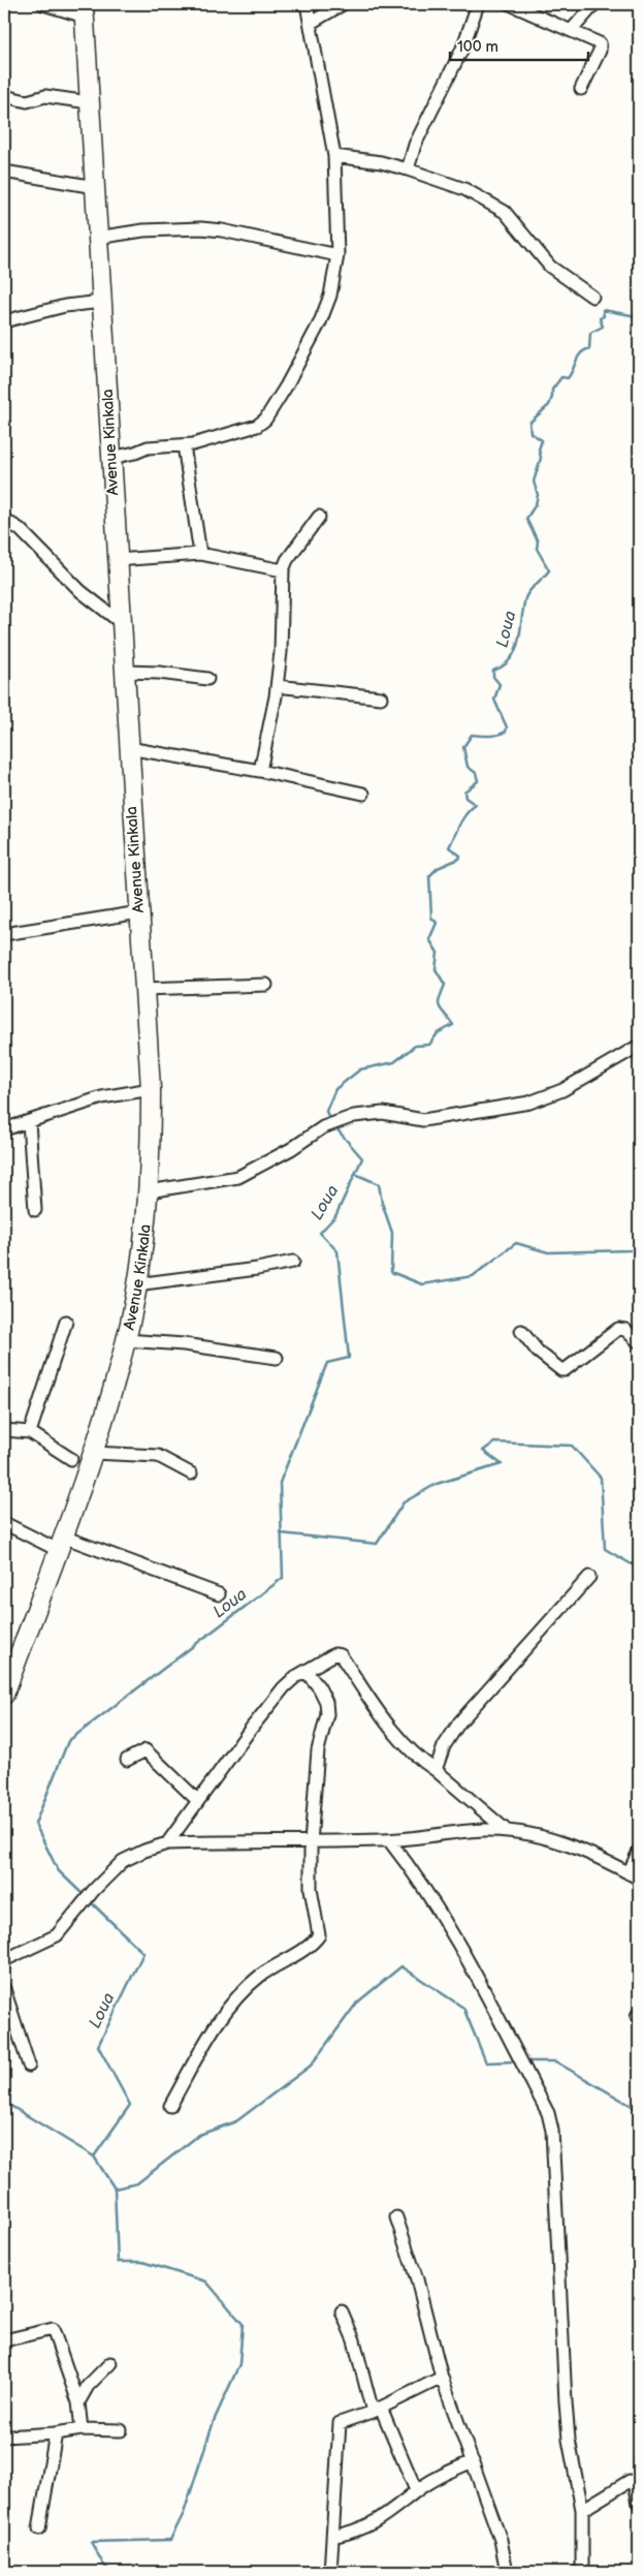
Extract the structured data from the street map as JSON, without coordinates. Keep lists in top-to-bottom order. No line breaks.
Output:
{"streets":{"main road":["Avenue Kinkala"]},"water":["Loua"],"scale_bar":"100 m"}
